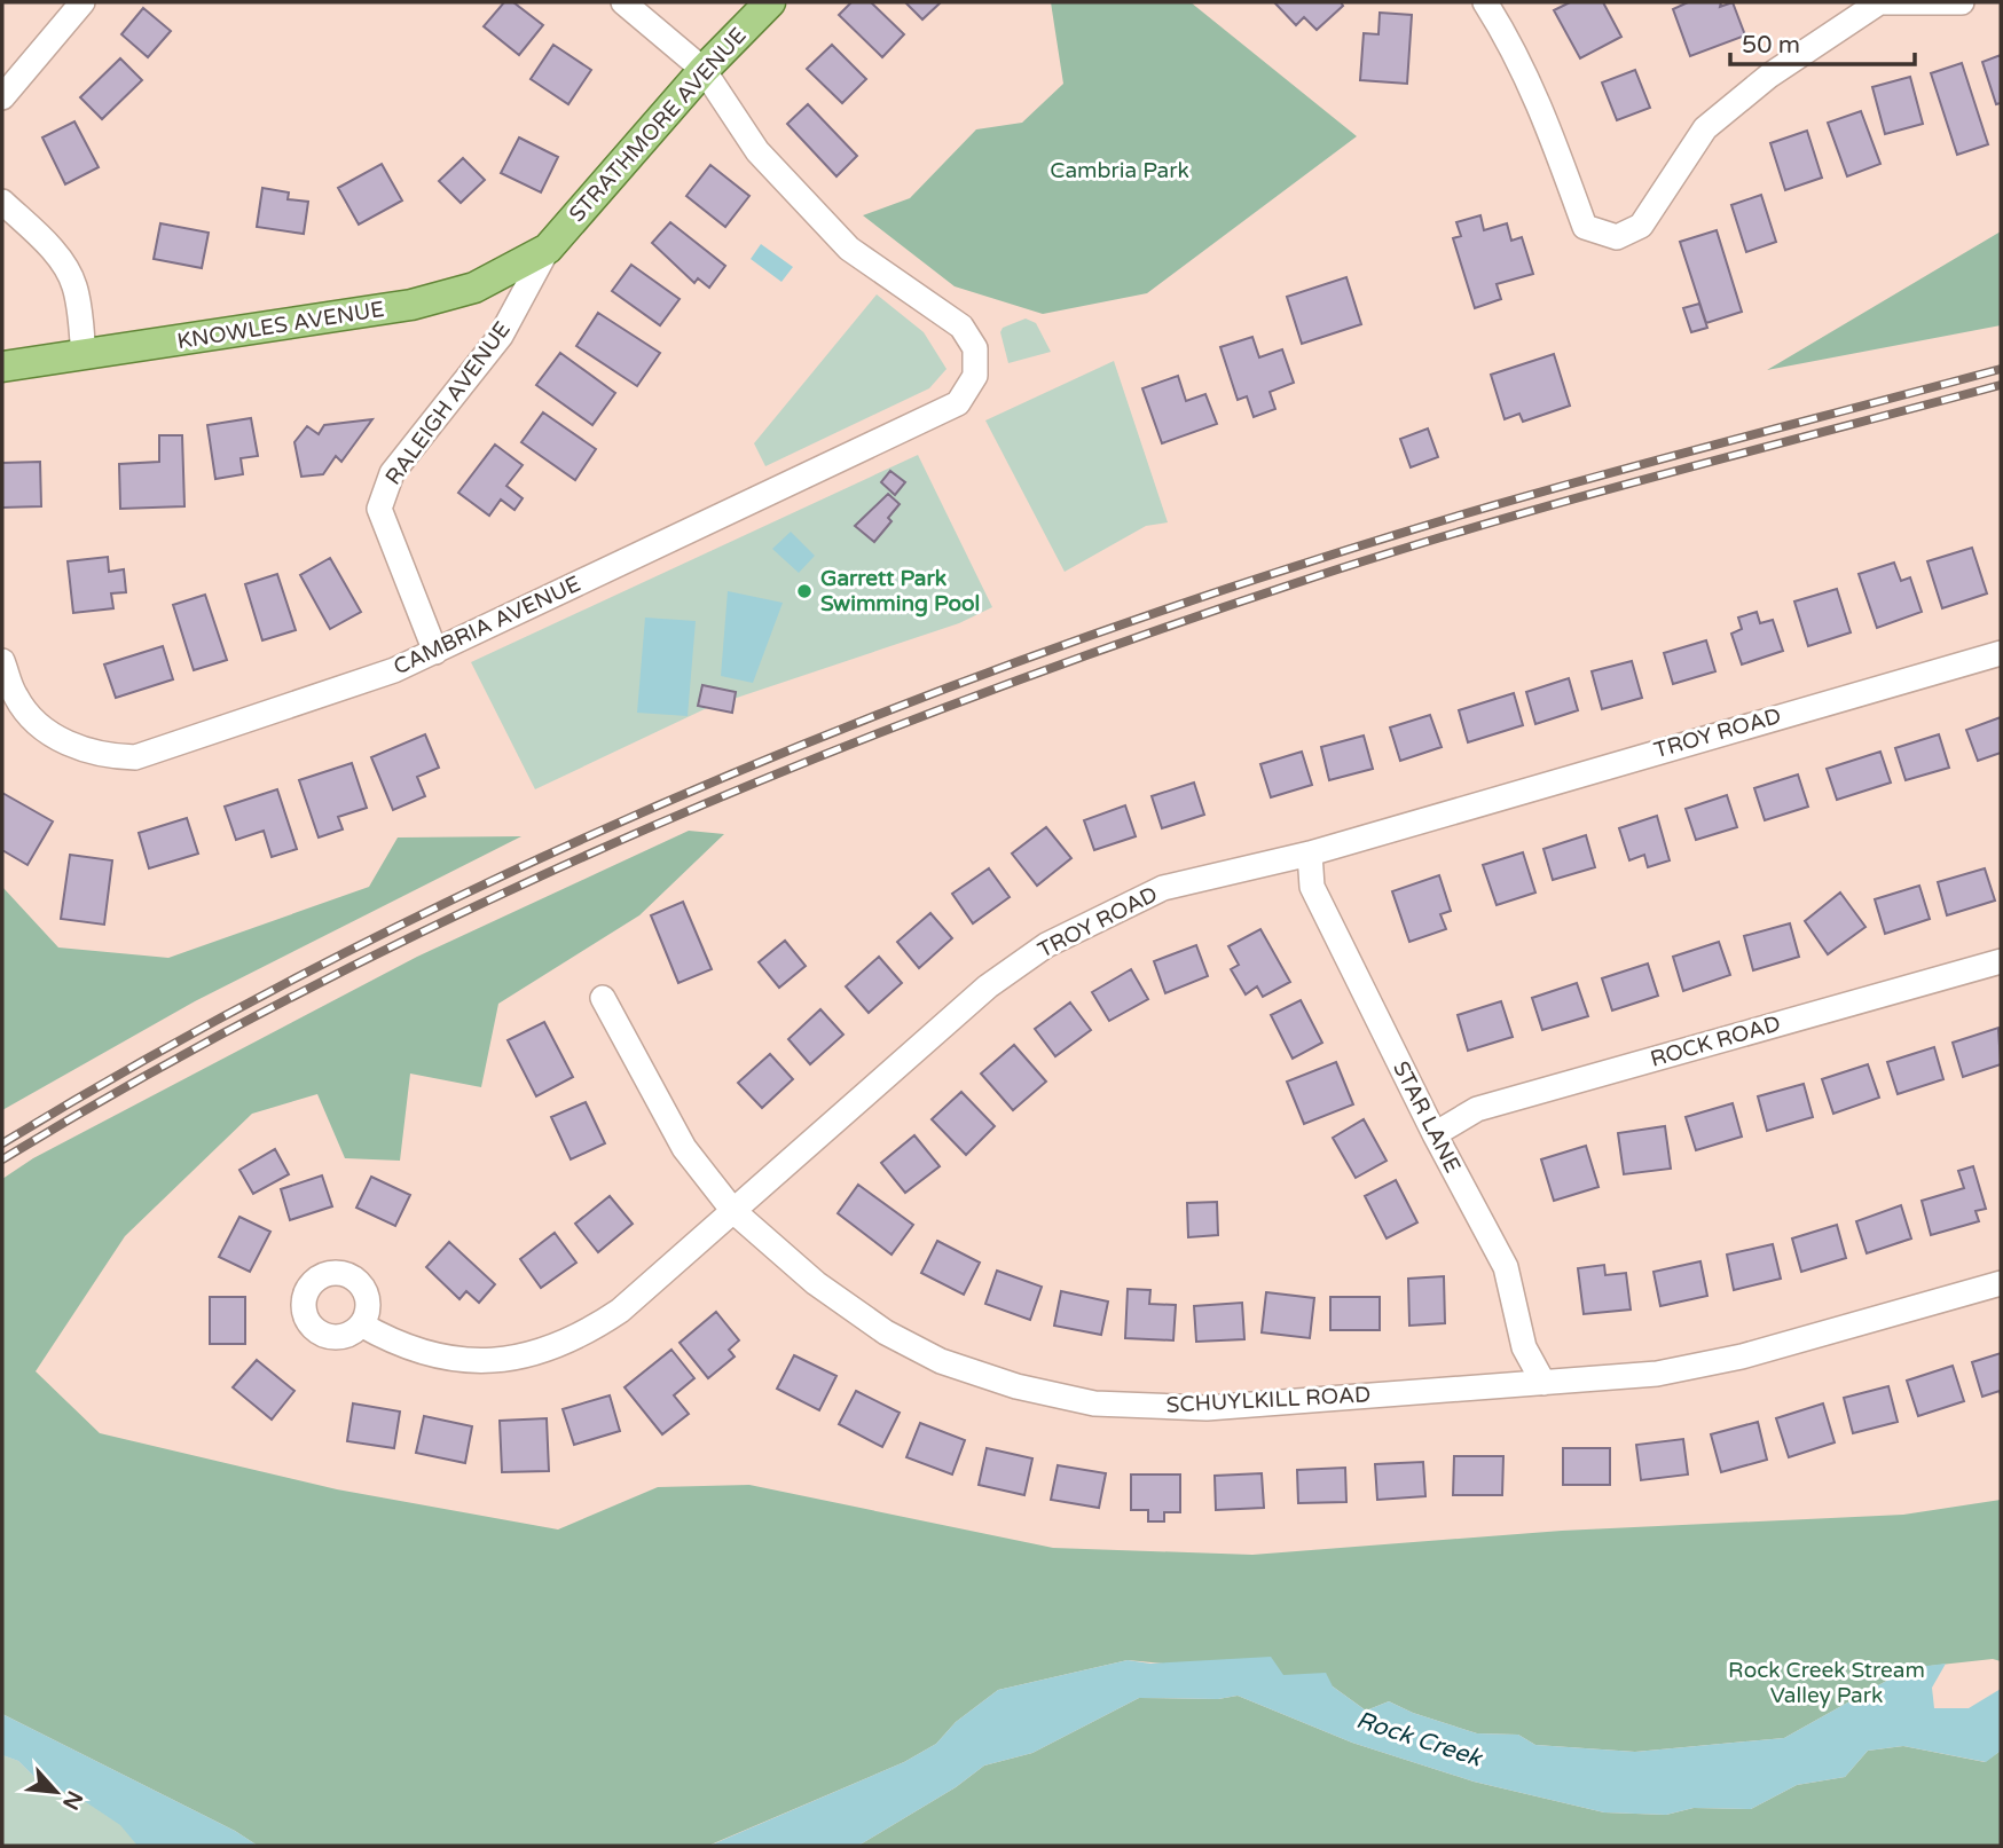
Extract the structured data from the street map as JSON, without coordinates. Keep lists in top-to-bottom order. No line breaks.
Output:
{"streets":{"main road":["STRATHMORE AVENUE","KNOWLES AVENUE"],"street":["RALEIGH AVENUE","CAMBRIA AVENUE","TROY ROAD","ROCK ROAD","STAR LANE","SCHUYLKILL ROAD"]},"crossings":[["STRATHMORE AVENUE","KNOWLES AVENUE"],["STRATHMORE AVENUE","RALEIGH AVENUE"],["STRATHMORE AVENUE","CAMBRIA AVENUE"],["KNOWLES AVENUE","RALEIGH AVENUE"],["RALEIGH AVENUE","CAMBRIA AVENUE"],["TROY ROAD","STAR LANE"],["TROY ROAD","SCHUYLKILL ROAD"],["ROCK ROAD","STAR LANE"],["STAR LANE","SCHUYLKILL ROAD"]],"water":["Rock Creek"],"parks":["Cambria Park","Rock Creek Stream Valley Park"],"places":["Garrett Park Swimming Pool"],"scale_bar":"50 m","north":"bottom right"}
